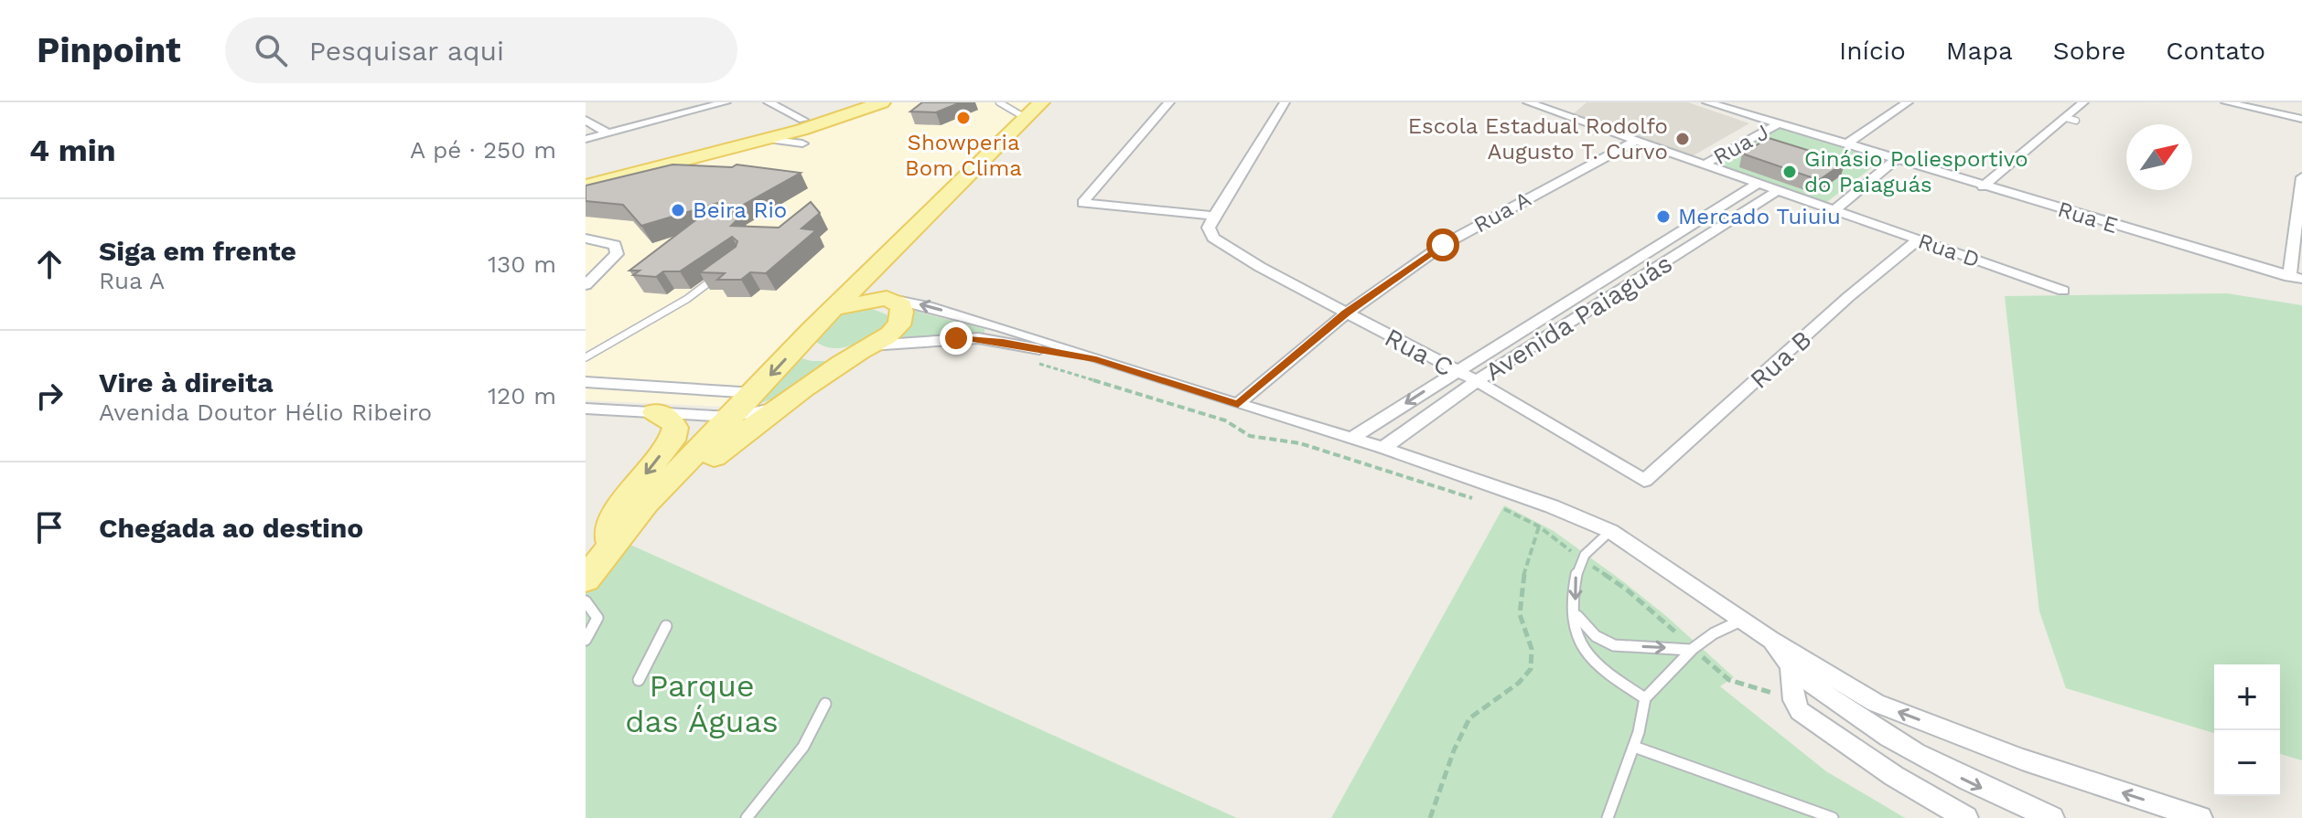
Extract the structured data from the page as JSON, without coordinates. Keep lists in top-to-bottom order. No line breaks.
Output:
{"streets":{"street":["Rua J","Rua A","Rua E","Rua D","Avenida Paiaguás","Rua C","Rua B"]},"crossings":[["Rua J","Rua E"],["Rua A","Rua C"],["Rua D","Rua B"],["Avenida Paiaguás","Rua C"],["Rua C","Rua B"]],"parks":["Parque das Águas"],"places":["Showperia Bom Clima","Escola Estadual Rodolfo Augusto T. Curvo","Ginásio Poliesportivo do Paiaguás","Beira Rio","Mercado Tuiuiu"],"north":"top right","page":{"header":"Pinpoint","search":"Pesquisar aqui","nav":["Início","Mapa","Sobre","Contato"],"heading":["4 min","A pé · 250 m"],"list":[["Siga em frente","Rua A","130 m"],["Vire à direita","Avenida Doutor Hélio Ribeiro","120 m"],"Chegada ao destino"],"map_buttons":["+","−"]}}
